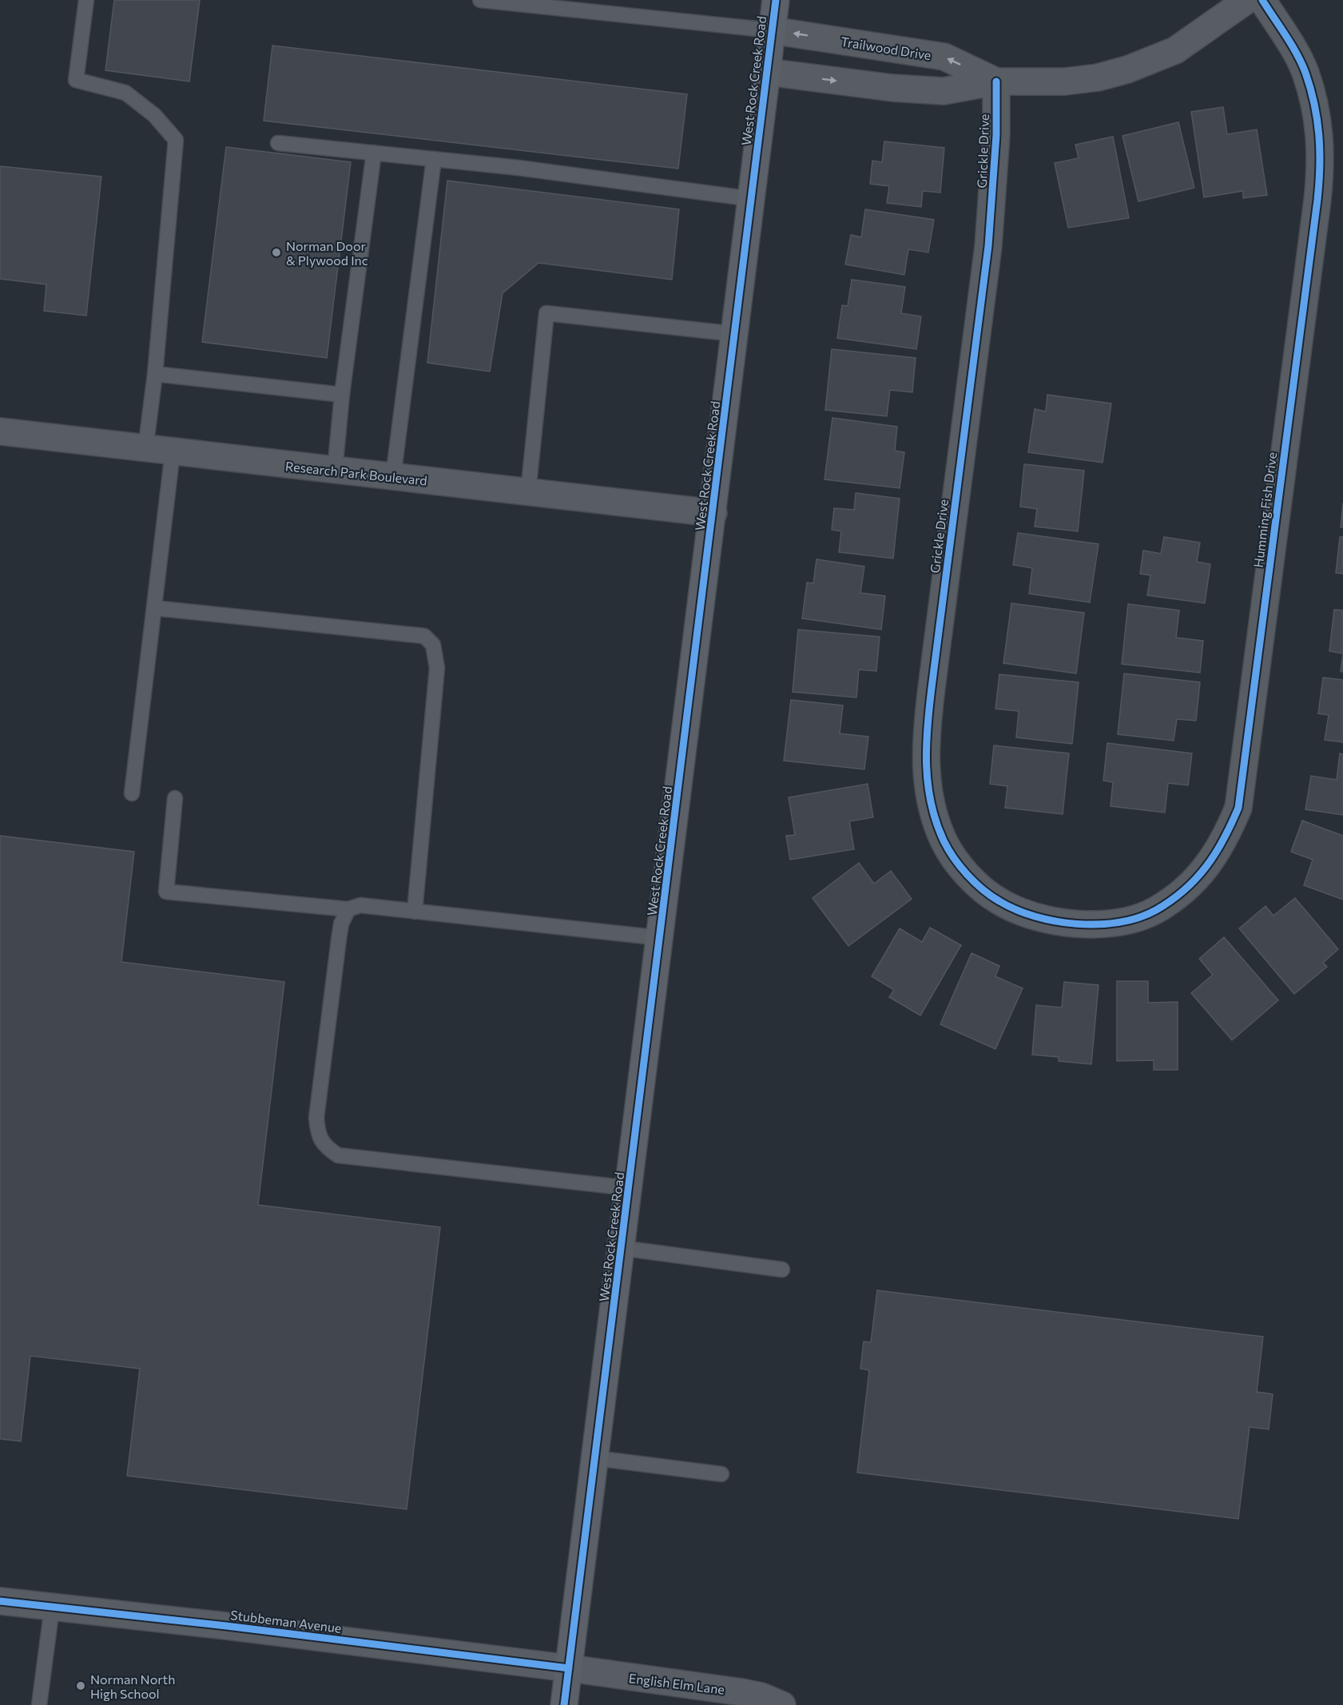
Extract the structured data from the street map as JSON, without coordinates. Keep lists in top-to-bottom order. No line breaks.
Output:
{"streets":{"main road":["West Rock Creek Road"],"street":["Trailwood Drive","Grickle Drive","Research Park Boulevard","Humming Fish Drive","Stubbeman Avenue","English Elm Lane"]},"crossings":[["Trailwood Drive","West Rock Creek Road"],["Trailwood Drive","Grickle Drive"],["West Rock Creek Road","Research Park Boulevard"],["West Rock Creek Road","Stubbeman Avenue"],["West Rock Creek Road","English Elm Lane"],["Grickle Drive","Humming Fish Drive"],["Stubbeman Avenue","English Elm Lane"]],"places":["Norman Door & Plywood Inc","Norman North High School"]}
